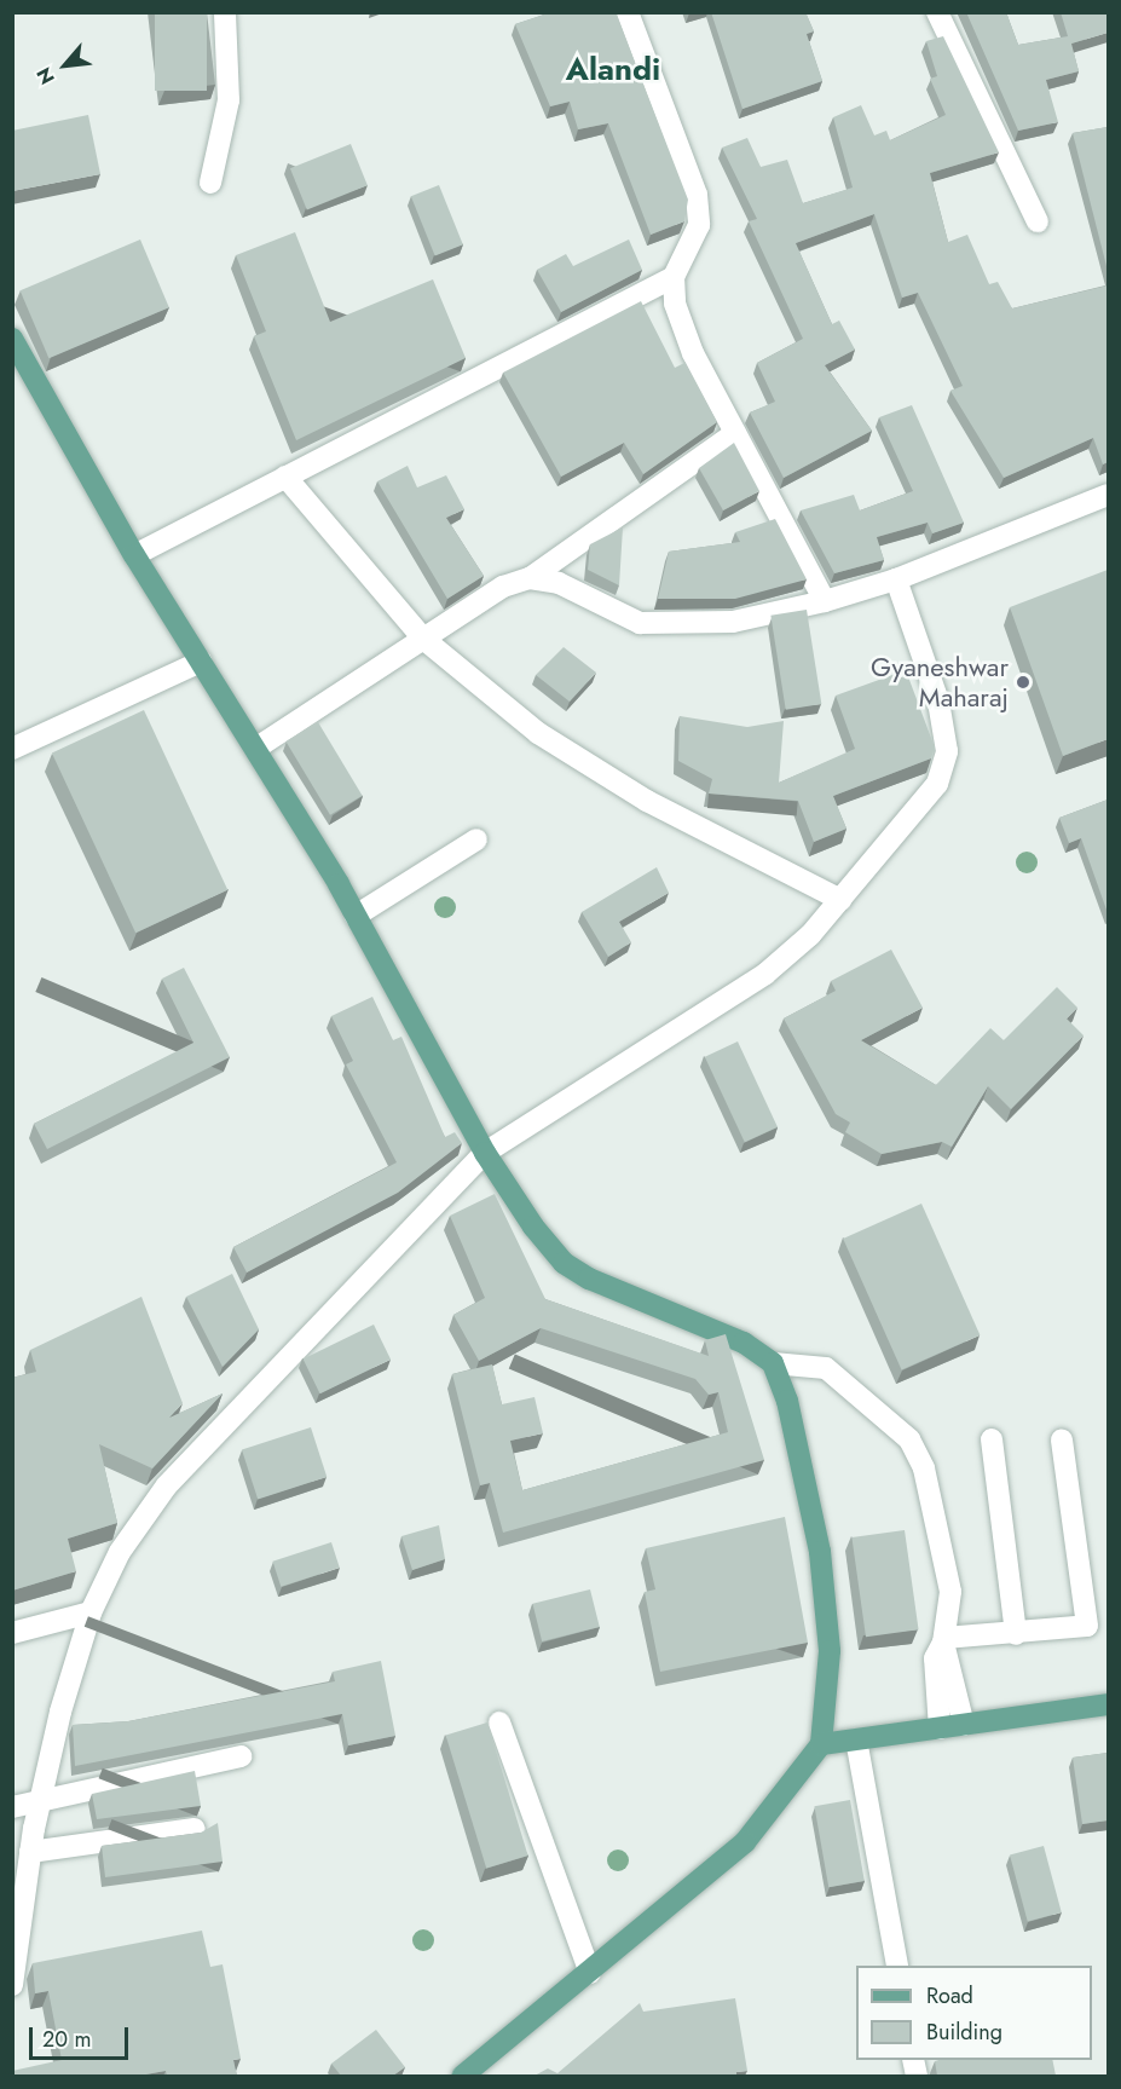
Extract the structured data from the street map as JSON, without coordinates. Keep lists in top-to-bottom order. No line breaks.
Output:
{"districts":["Alandi"],"places":["Gyaneshwar Maharaj"],"legend":["Road","Building"],"scale_bar":"20 m","north":"bottom left"}
